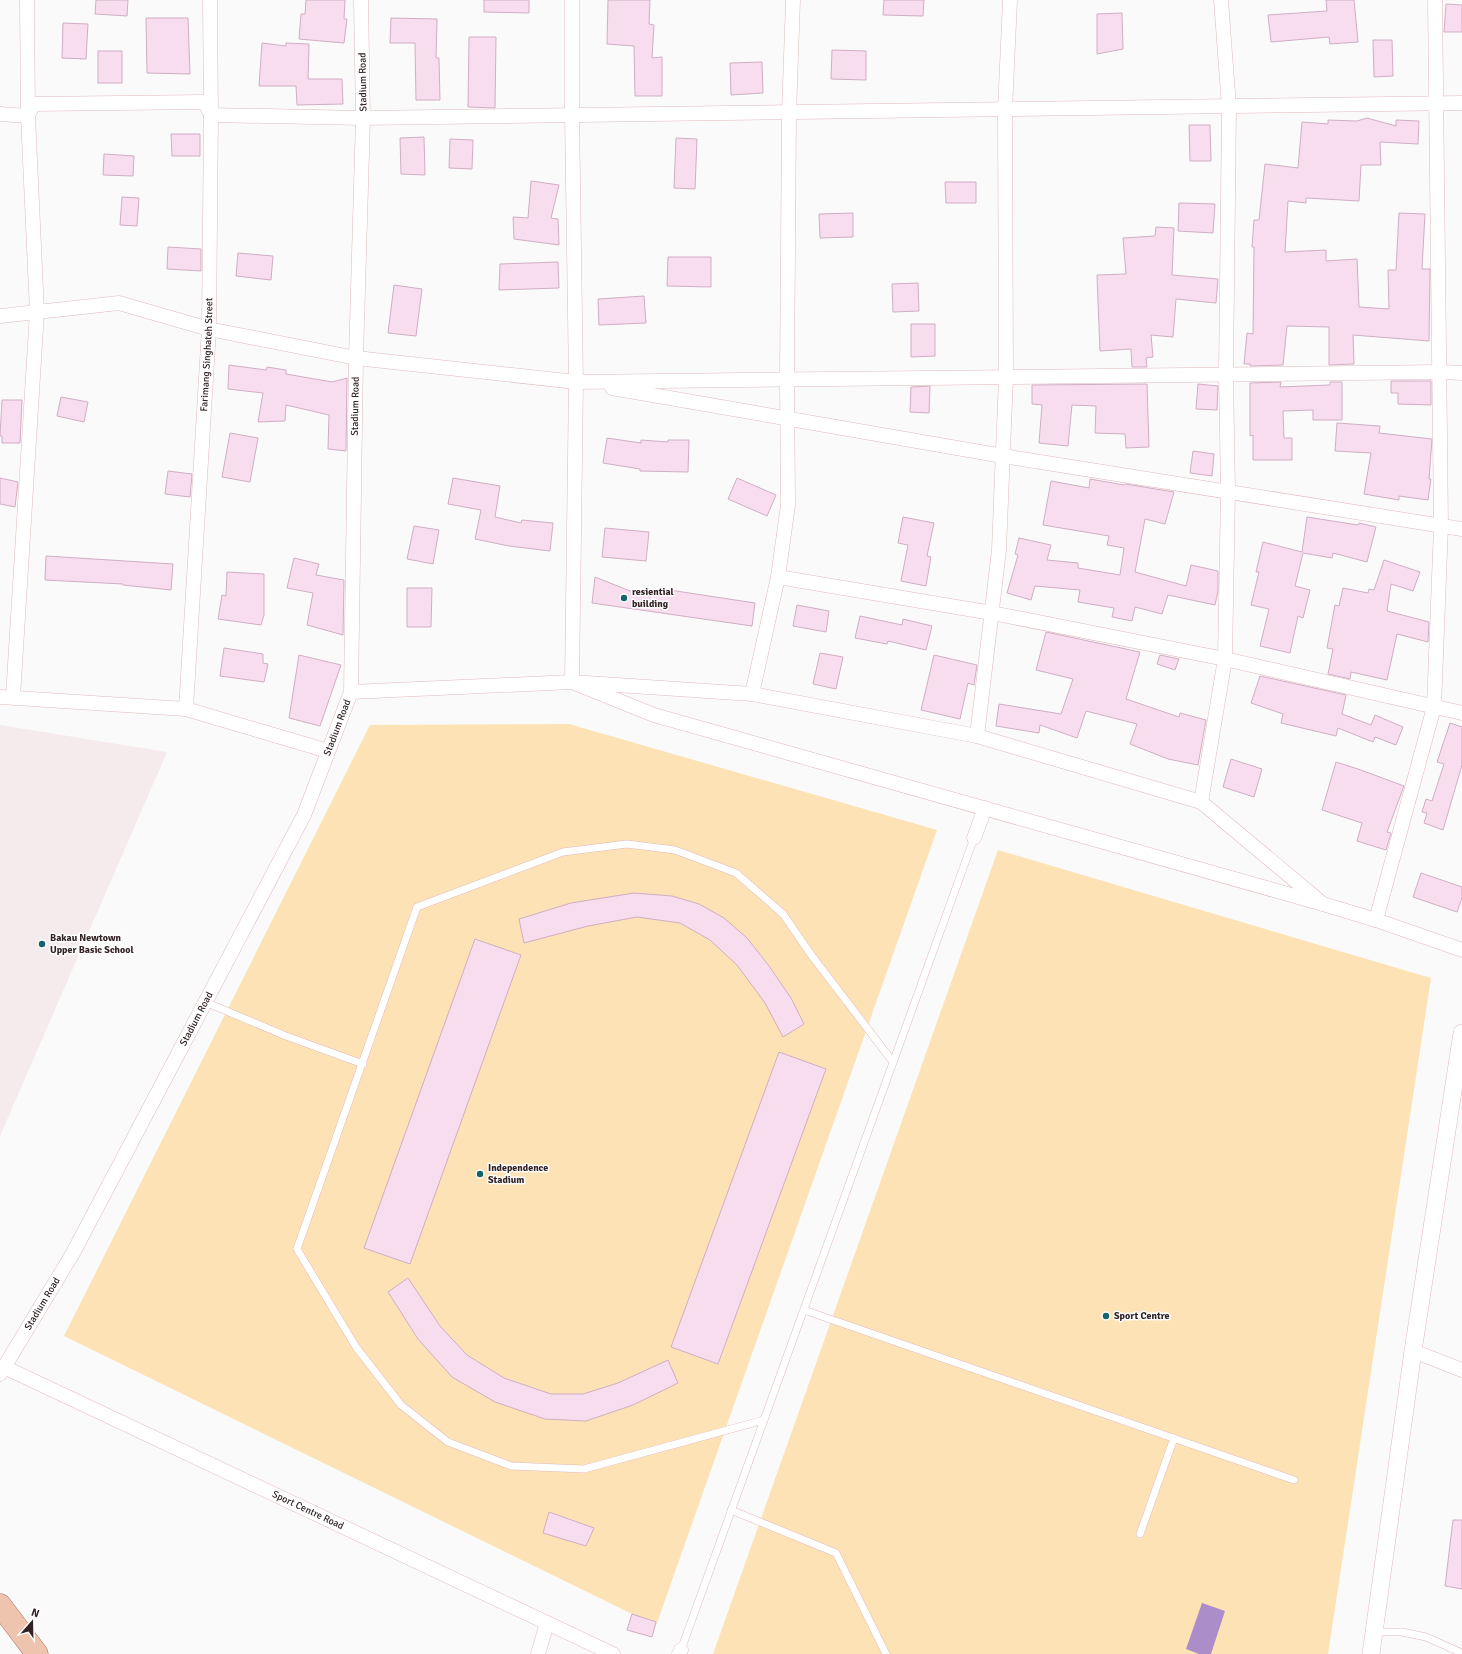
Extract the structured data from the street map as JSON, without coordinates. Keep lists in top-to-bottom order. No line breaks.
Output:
{"streets":{"street":["Stadium Road","Farimang Singhateh Street","Sport Centre Road"]},"crossings":[["Stadium Road","Sport Centre Road"]],"places":["resiential building","Bakau Newtown Upper Basic School","Independence Stadium","Sport Centre"],"north":"top"}
